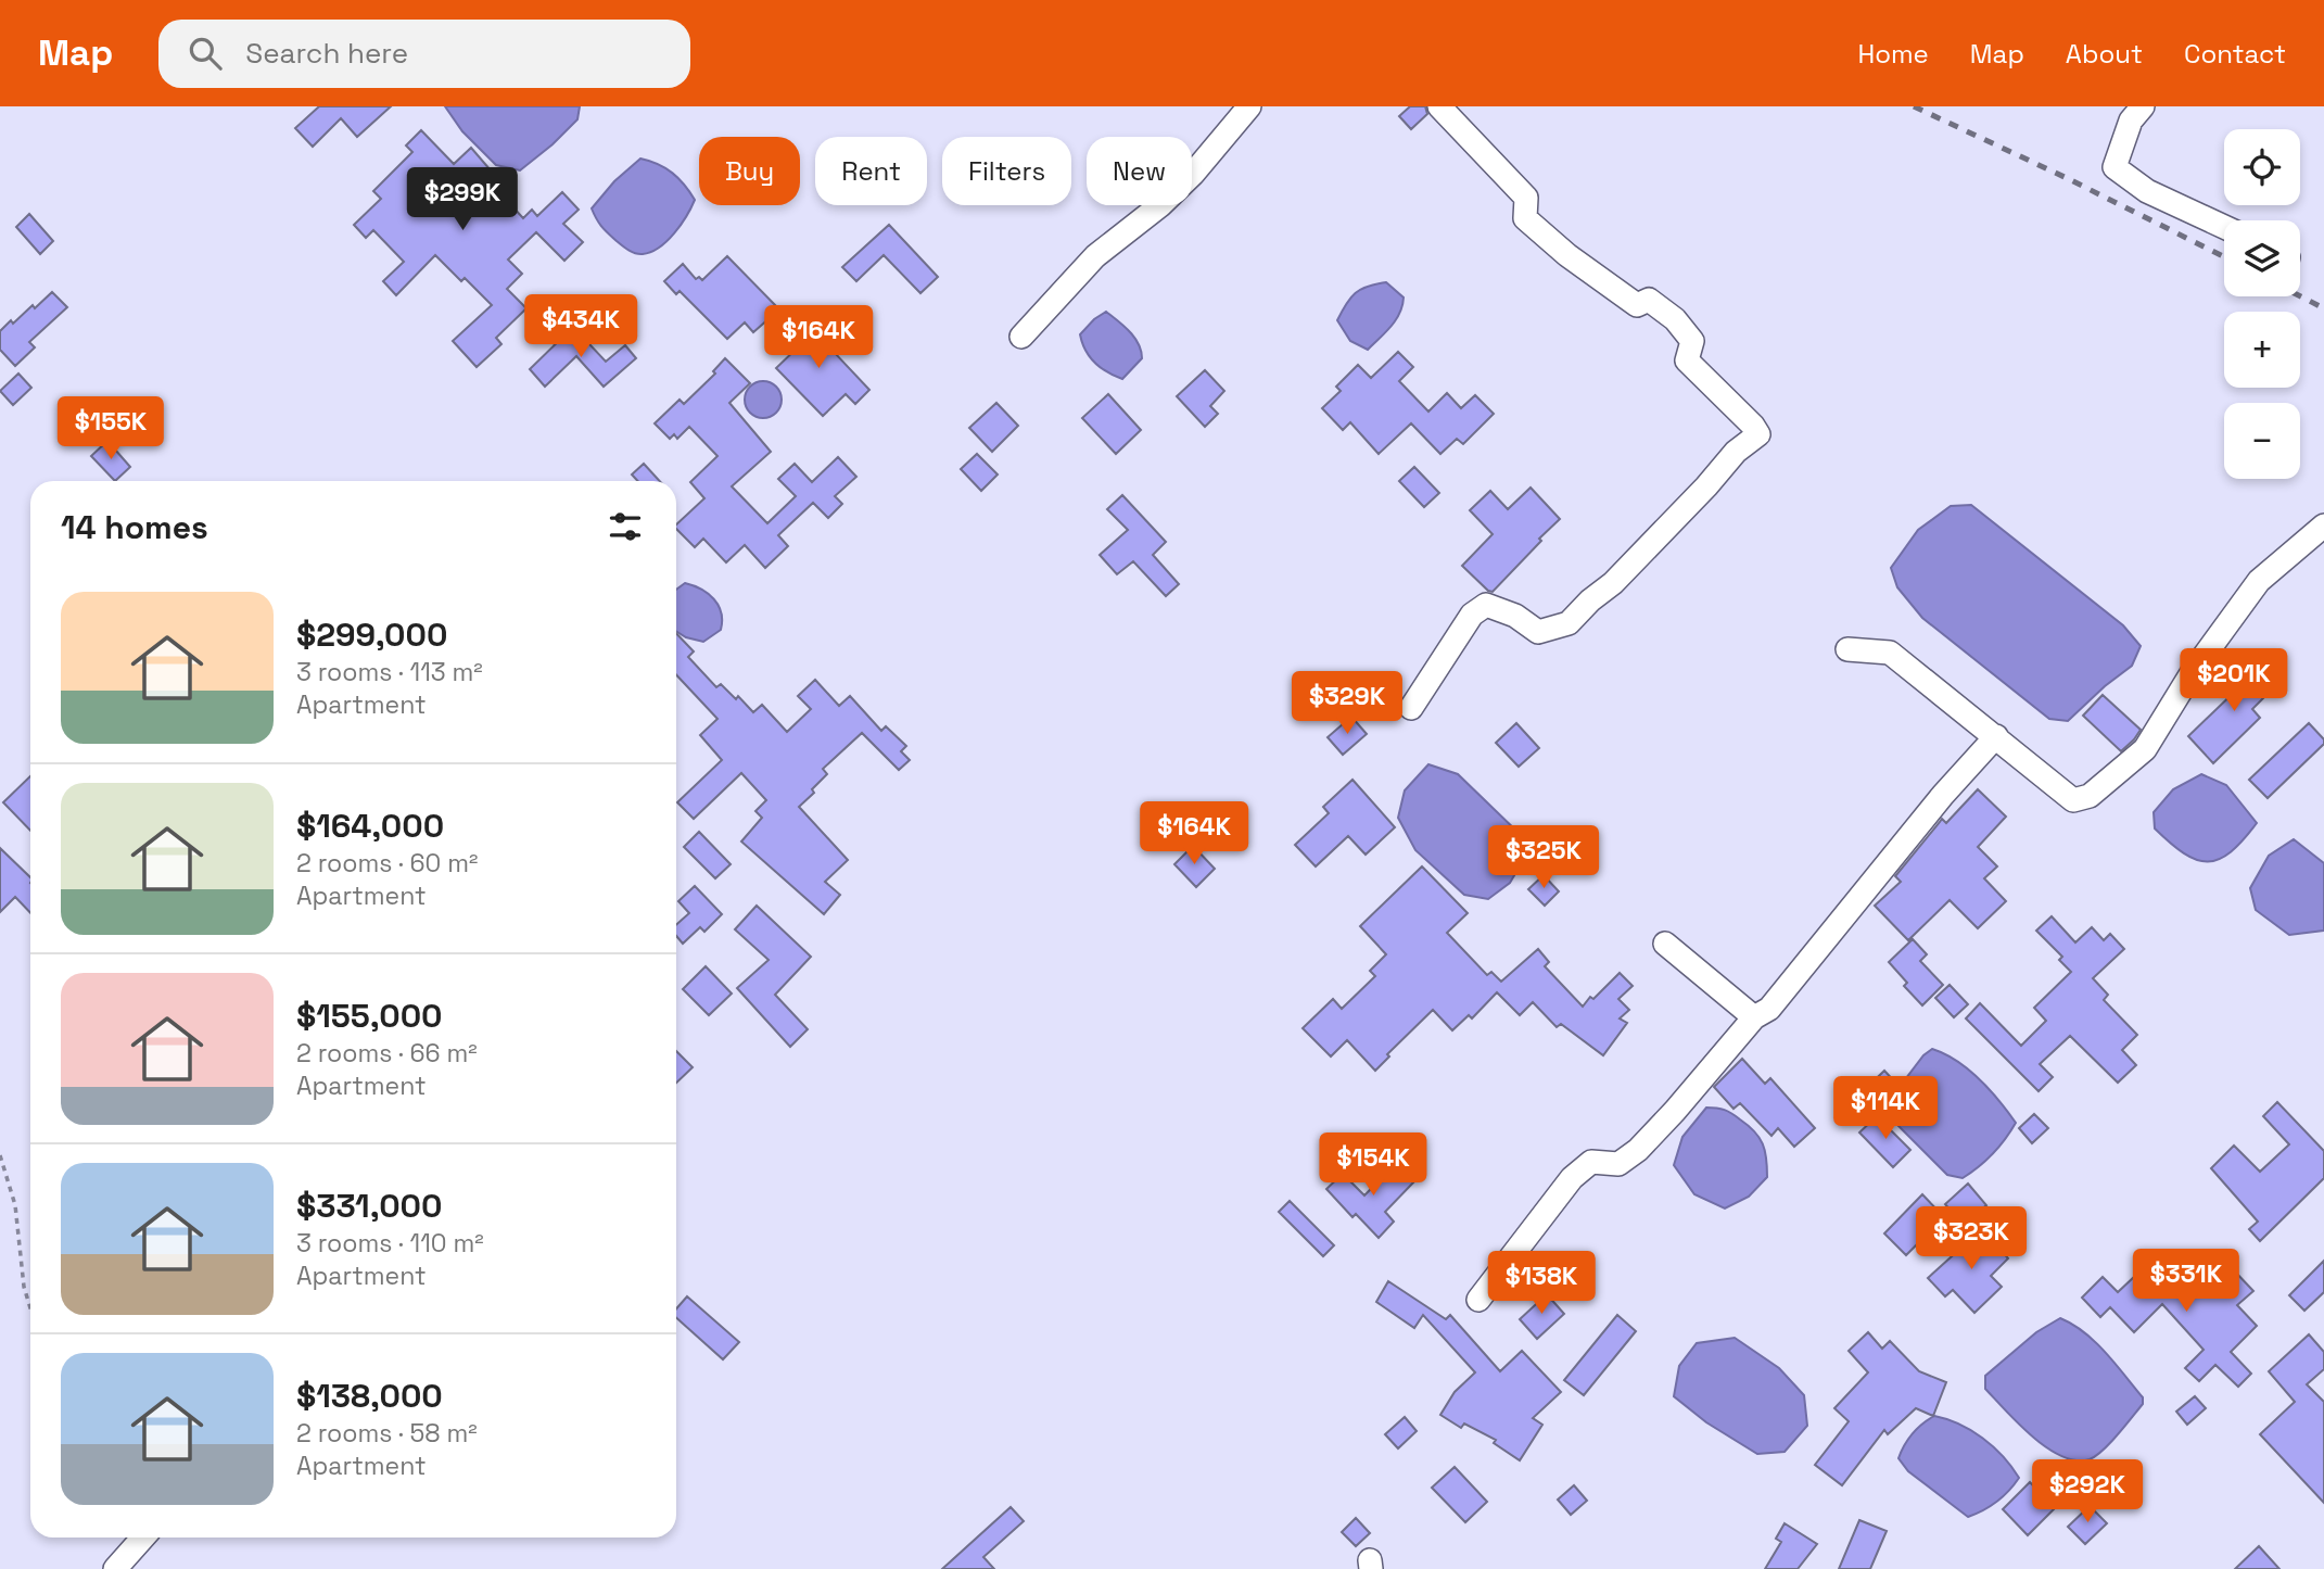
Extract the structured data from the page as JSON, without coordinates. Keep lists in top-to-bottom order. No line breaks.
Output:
{"page":{"header":"Map","search":"Search here","nav":["Home","Map","About","Contact"],"map_buttons":["+","−"],"chip":["Buy","Rent","Filters","New"],"price":["$299K","$434K","$164K","$155K","$201K","$329K","$164K","$325K","$114K","$154K","$323K","$331K","$138K","$292K"],"heading":"14 homes","list":[{"name":"$299,000","note":"3 rooms · 113 m² · Apartment"},{"name":"$164,000","note":"2 rooms · 60 m² · Apartment"},{"name":"$155,000","note":"2 rooms · 66 m² · Apartment"},{"name":"$331,000","note":"3 rooms · 110 m² · Apartment"},{"name":"$138,000","note":"2 rooms · 58 m² · Apartment"}]}}
